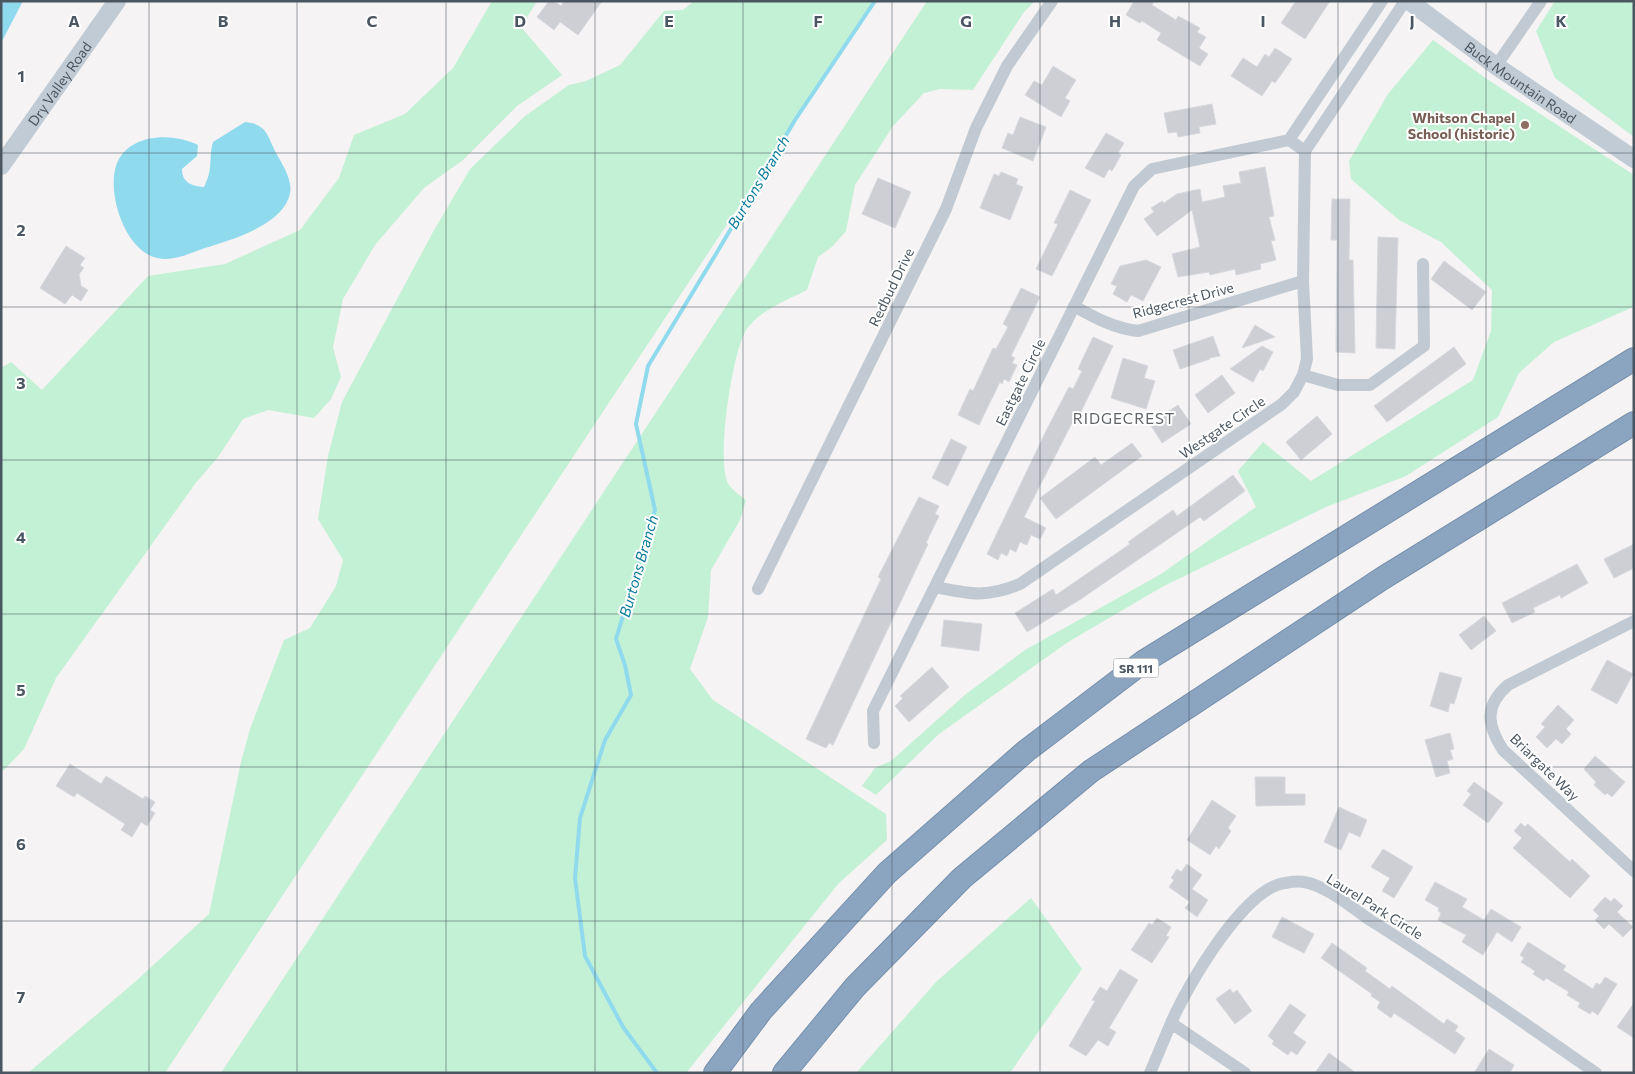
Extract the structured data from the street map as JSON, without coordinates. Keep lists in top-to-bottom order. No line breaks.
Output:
{"streets":{"highway":["SR 111"],"street":["Buck Mountain Road","Dry Valley Road","Redbud Drive","Ridgecrest Drive","Eastgate Circle","Westgate Circle","Briargate Way","Laurel Park Circle"]},"crossings":[["Ridgecrest Drive","Eastgate Circle"],["Ridgecrest Drive","Westgate Circle"],["Eastgate Circle","Westgate Circle"]],"districts":["RIDGECREST"],"water":["Burtons Branch"],"places":["Whitson Chapel School (historic)"],"grid":{"columns":["A","B","C","D","E","F","G","H","I","J","K"],"rows":["1","2","3","4","5","6","7"]}}
